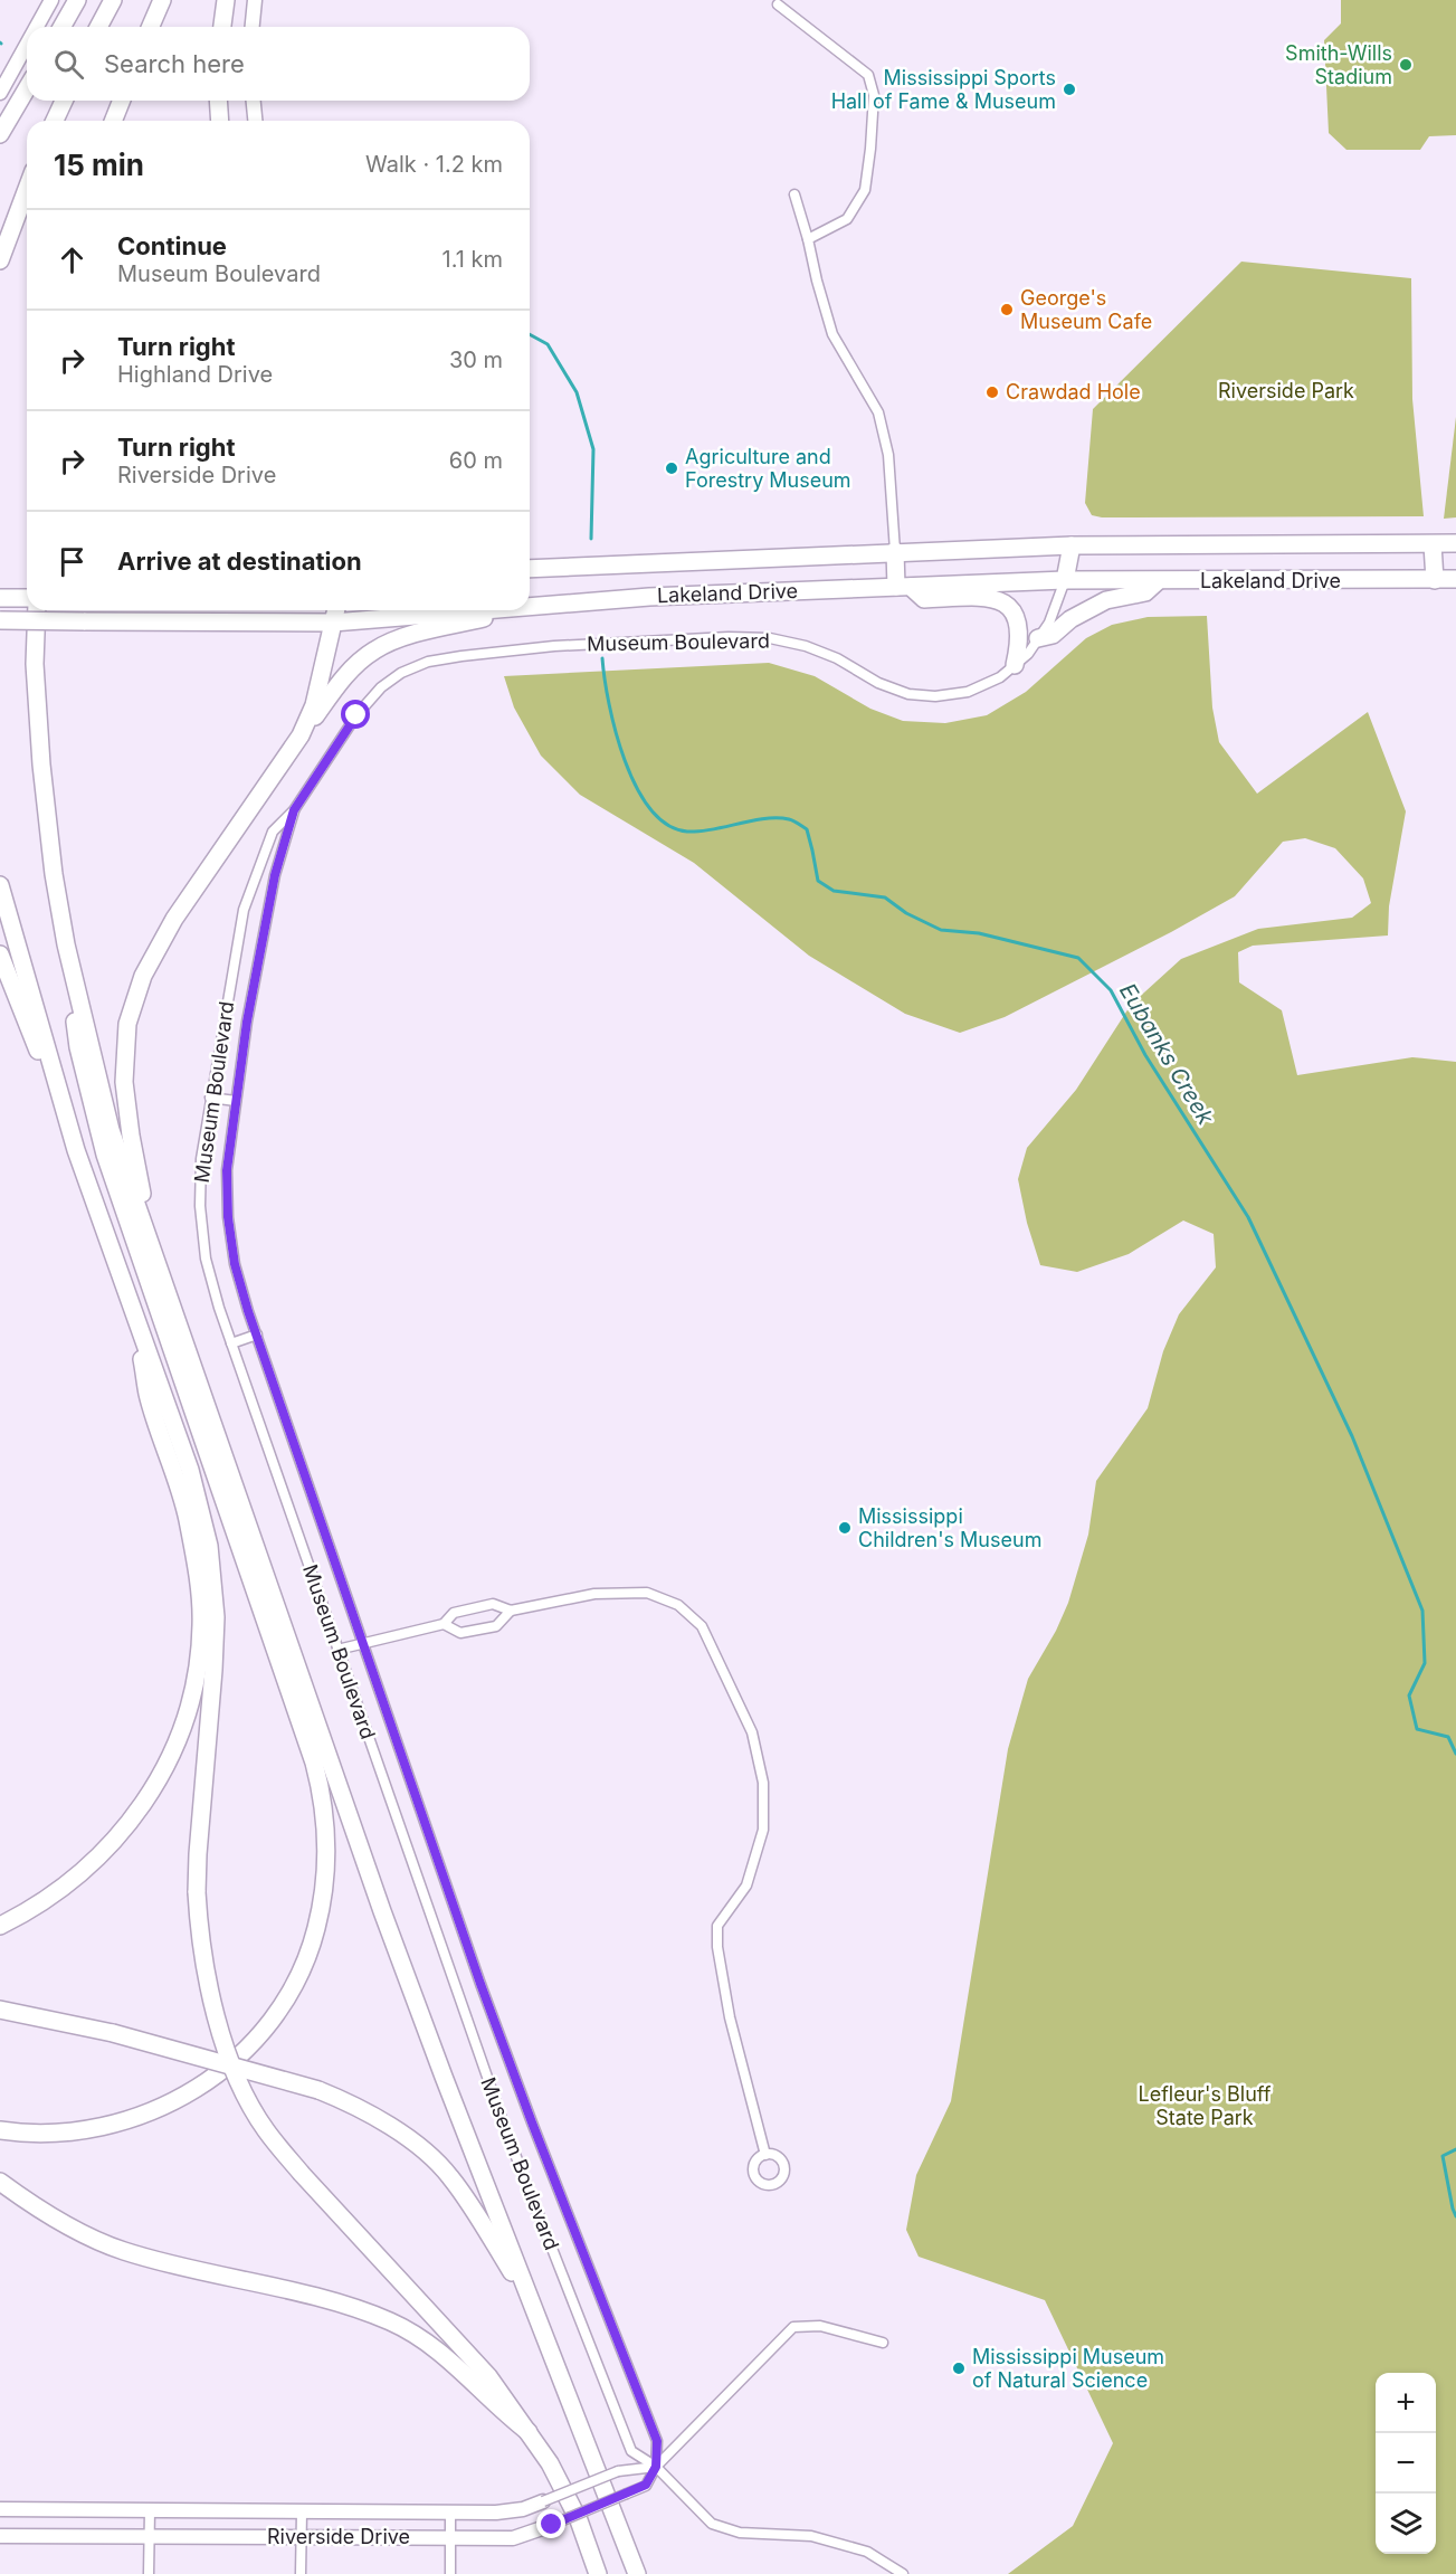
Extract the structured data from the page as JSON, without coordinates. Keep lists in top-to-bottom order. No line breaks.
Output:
{"streets":{"highway":["Lakeland Drive"],"street":["Museum Boulevard","Riverside Drive"]},"crossings":[["Lakeland Drive","Museum Boulevard"],["Museum Boulevard","Riverside Drive"]],"water":["Eubanks Creek"],"parks":["Riverside Park","Lefleur's Bluff State Park"],"places":["Smith-Wills Stadium","Mississippi Sports Hall of Fame & Museum","George's Museum Cafe","Crawdad Hole","Agriculture and Forestry Museum","Mississippi Children's Museum","Mississippi Museum of Natural Science"],"page":{"search":"Search here","heading":["15 min","Walk · 1.2 km"],"list":[["Continue","Museum Boulevard","1.1 km"],["Turn right","Highland Drive","30 m"],["Turn right","Riverside Drive","60 m"],"Arrive at destination"],"map_buttons":["+","−"]}}
